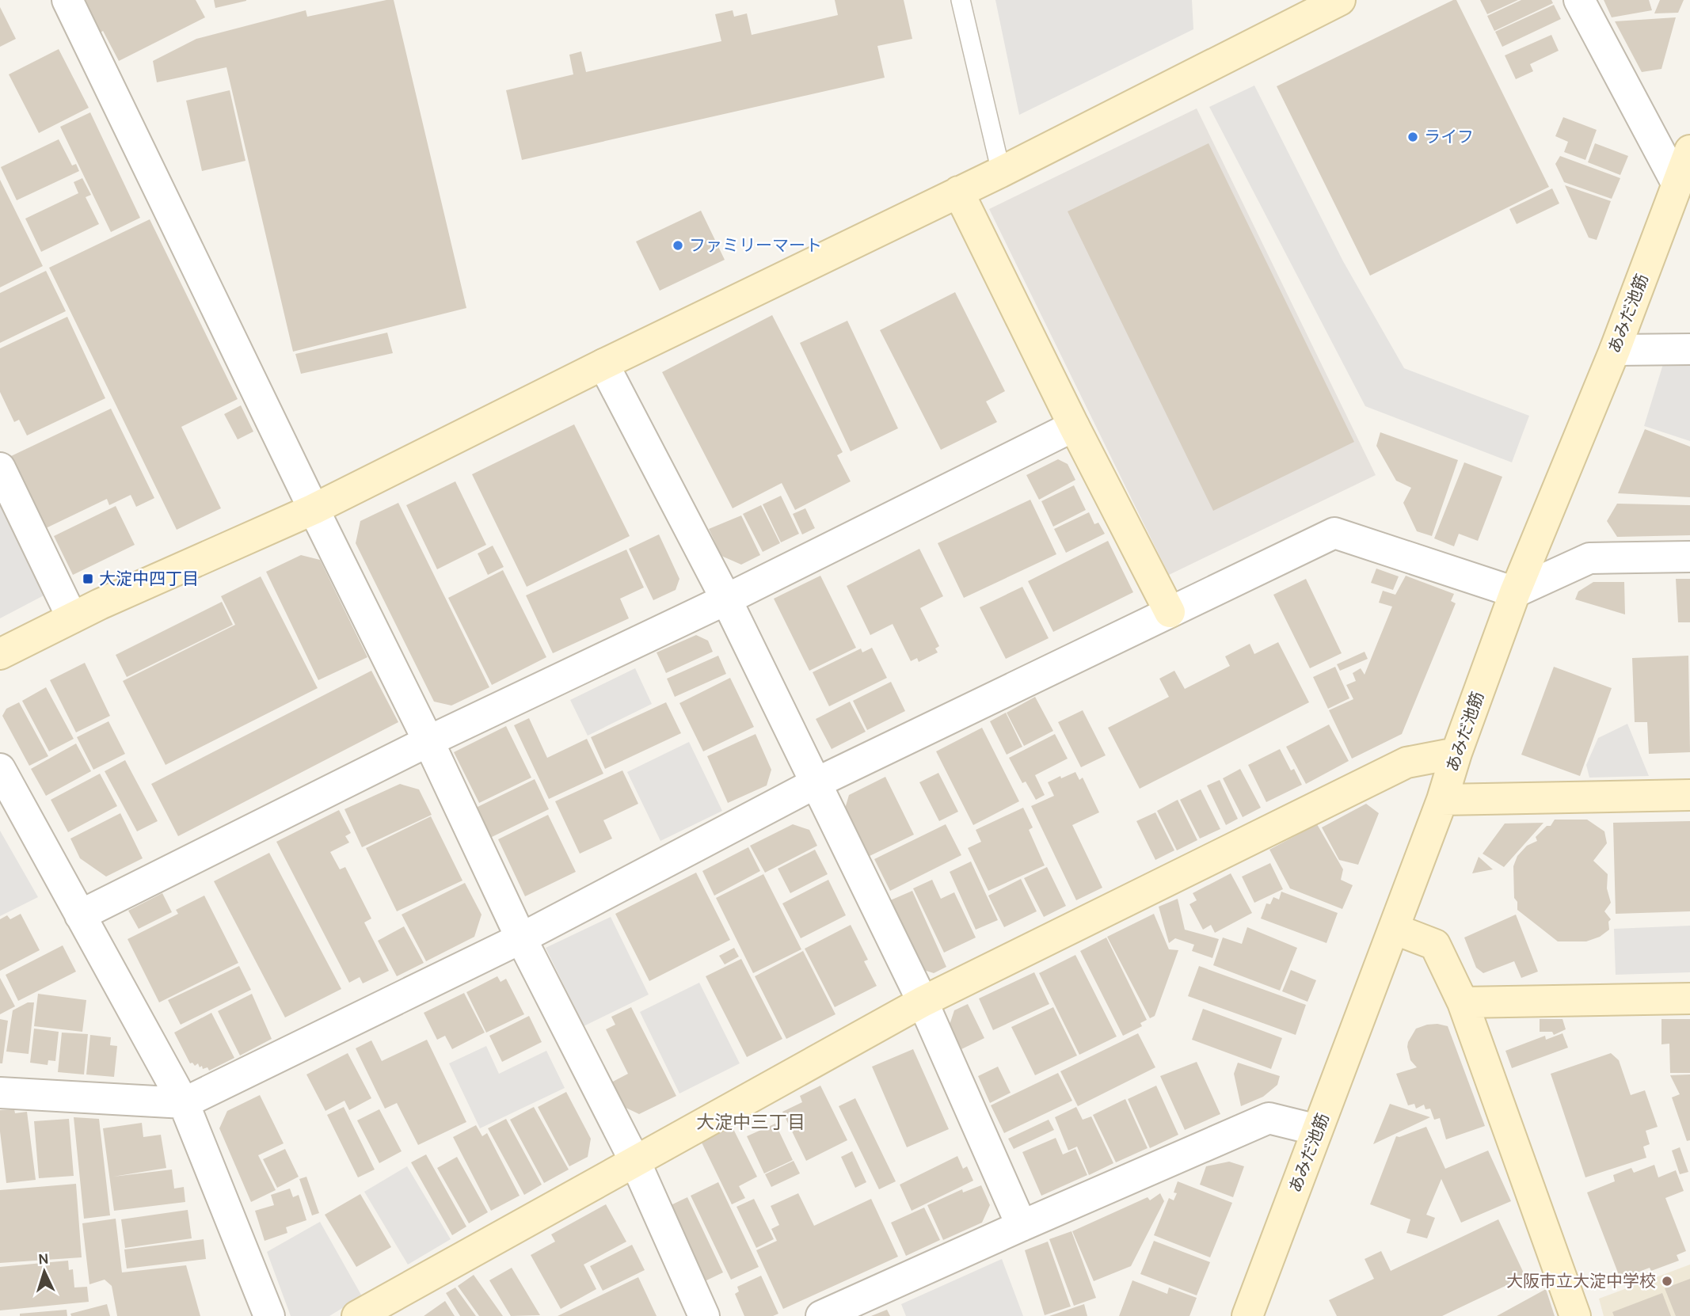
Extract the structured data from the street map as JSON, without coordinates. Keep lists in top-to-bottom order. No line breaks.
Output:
{"streets":{"street":["あみだ池筋"]},"districts":["大淀中三丁目"],"places":{"other":["ライフ","ファミリーマート","大阪市立大淀中学校"],"transit":["大淀中四丁目"]},"north":"top"}
